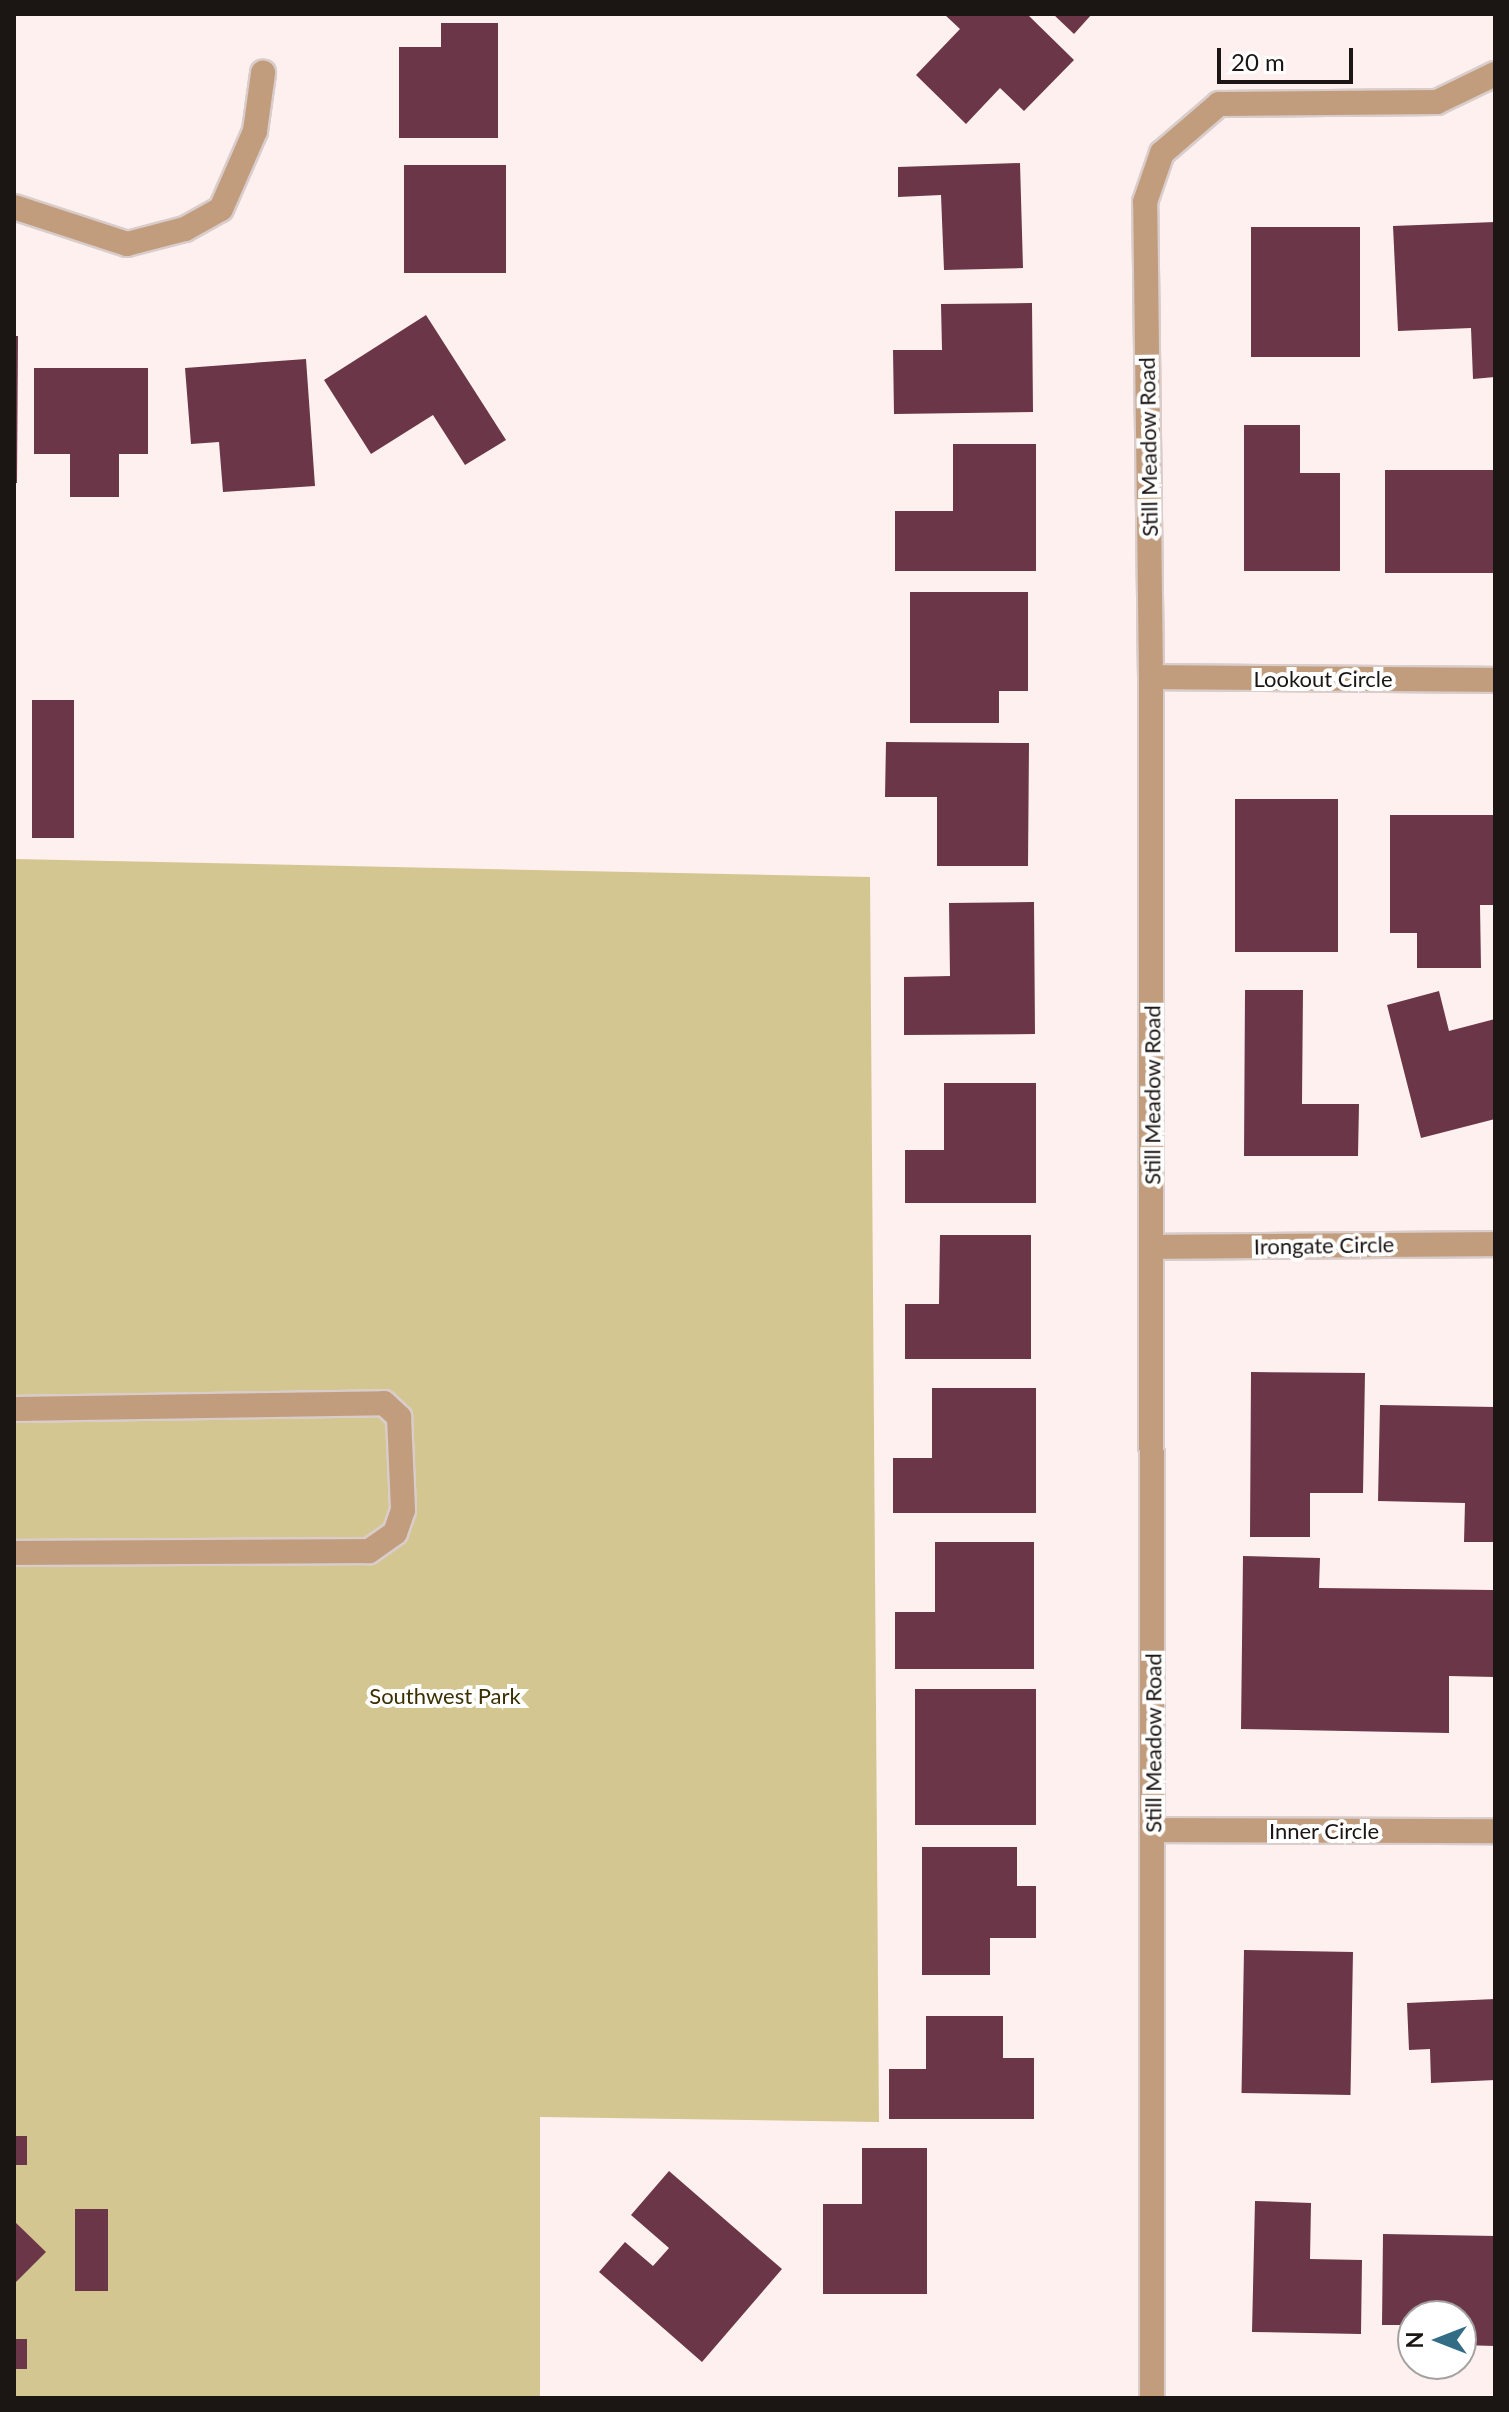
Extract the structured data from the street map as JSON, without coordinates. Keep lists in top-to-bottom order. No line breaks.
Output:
{"streets":{"street":["Still Meadow Road","Lookout Circle","Irongate Circle","Inner Circle"]},"crossings":[["Still Meadow Road","Lookout Circle"],["Still Meadow Road","Irongate Circle"],["Still Meadow Road","Inner Circle"]],"parks":["Southwest Park"],"scale_bar":"20 m","north":"left"}
